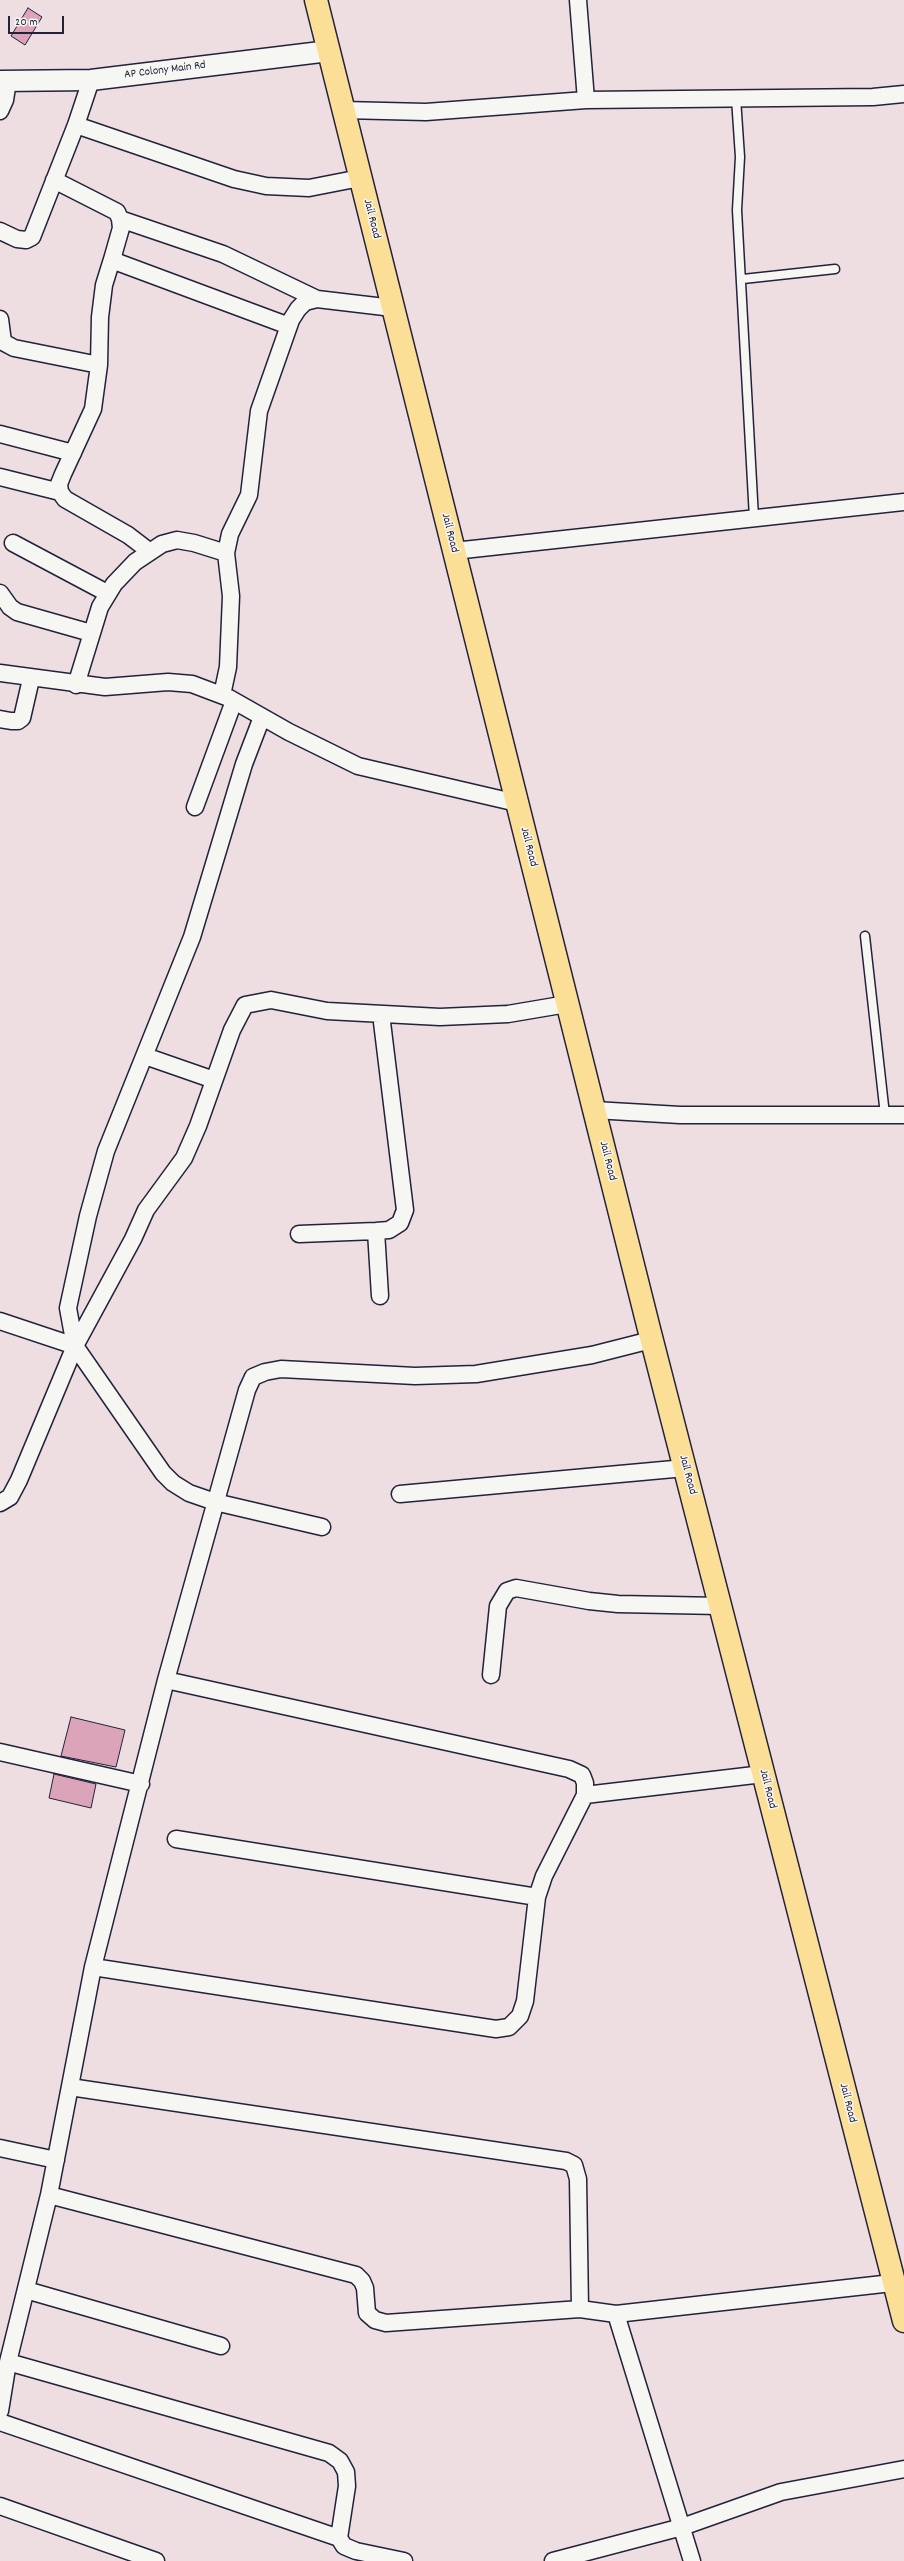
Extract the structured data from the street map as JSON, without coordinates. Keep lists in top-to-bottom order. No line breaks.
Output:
{"streets":{"main road":["Jail Road"],"street":["AP Colony Main Rd"]},"crossings":[["AP Colony Main Rd","Jail Road"]],"scale_bar":"20 m"}
